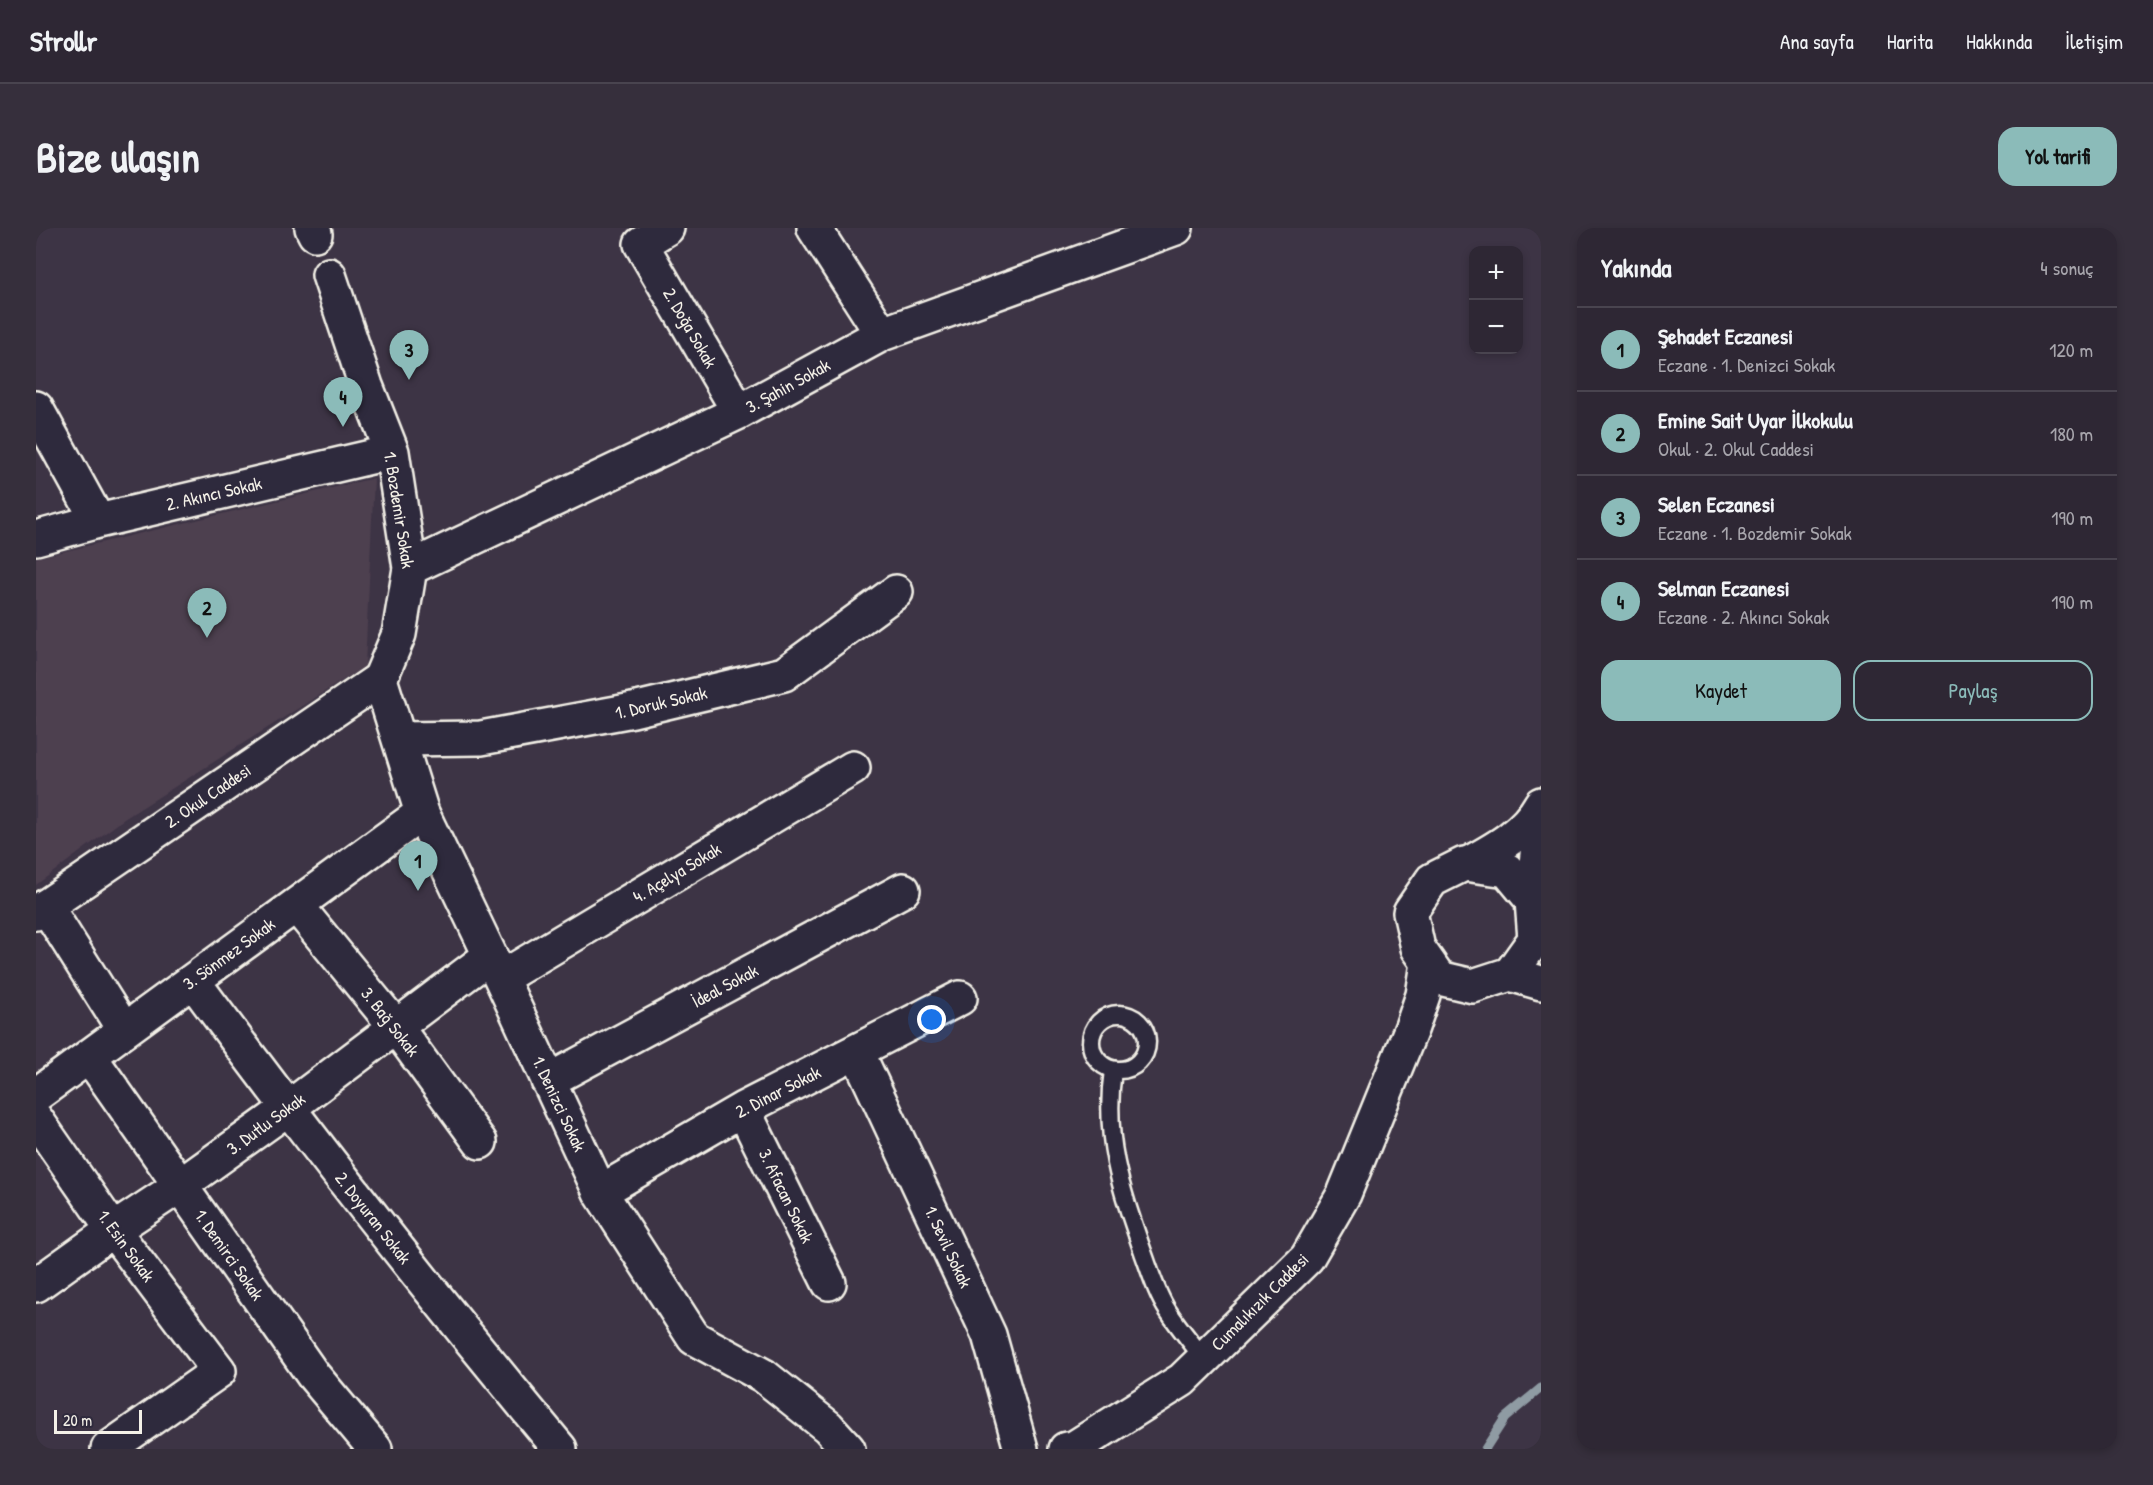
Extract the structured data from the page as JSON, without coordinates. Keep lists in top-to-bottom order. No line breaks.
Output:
{"streets":{"street":["2. Doğa Sokak","3. Şahin Sokak","2. Akıncı Sokak","1. Bozdemir Sokak","1. Doruk Sokak","2. Okul Caddesi","4. Açelya Sokak","3. Sönmez Sokak","İdeal Sokak","3. Bağ Sokak","2. Dinar Sokak","1. Denizci Sokak","3. Dutlu Sokak","3. Afacan Sokak","2. Doyuran Sokak","1. Esin Sokak","1. Sevil Sokak","1. Demirci Sokak","Cumalıkızık Caddesi"]},"crossings":[["2. Doğa Sokak","3. Şahin Sokak"],["3. Şahin Sokak","1. Bozdemir Sokak"],["2. Akıncı Sokak","1. Bozdemir Sokak"],["1. Bozdemir Sokak","2. Okul Caddesi"],["1. Bozdemir Sokak","1. Denizci Sokak"],["1. Doruk Sokak","1. Denizci Sokak"],["2. Okul Caddesi","1. Denizci Sokak"],["4. Açelya Sokak","1. Denizci Sokak"],["4. Açelya Sokak","3. Dutlu Sokak"],["3. Sönmez Sokak","3. Bağ Sokak"],["3. Sönmez Sokak","1. Denizci Sokak"],["3. Sönmez Sokak","2. Doyuran Sokak"],["3. Sönmez Sokak","1. Demirci Sokak"],["İdeal Sokak","1. Denizci Sokak"],["3. Bağ Sokak","3. Dutlu Sokak"],["2. Dinar Sokak","1. Denizci Sokak"],["2. Dinar Sokak","3. Afacan Sokak"],["2. Dinar Sokak","1. Sevil Sokak"],["1. Denizci Sokak","3. Dutlu Sokak"],["3. Dutlu Sokak","2. Doyuran Sokak"],["3. Dutlu Sokak","1. Esin Sokak"],["3. Dutlu Sokak","1. Demirci Sokak"]],"scale_bar":"20 m","page":{"header":"Strollr","nav":["Ana sayfa","Harita","Hakkında","İletişim"],"buttons":["Yol tarifi",["Kaydet","Paylaş"]],"title":"Bize ulaşın","heading":["Yakında","4 sonuç"],"map_buttons":["+","−"],"list":[{"mark":"1","name":"Şehadet Eczanesi","note":"Eczane · 1. Denizci Sokak","value":"120 m"},{"mark":"2","name":"Emine Sait Uyar İlkokulu","note":"Okul · 2. Okul Caddesi","value":"180 m"},{"mark":"3","name":"Selen Eczanesi","note":"Eczane · 1. Bozdemir Sokak","value":"190 m"},{"mark":"4","name":"Selman Eczanesi","note":"Eczane · 2. Akıncı Sokak","value":"190 m"}],"pins":["3","4","2","1"],"scale":"20 m"}}
